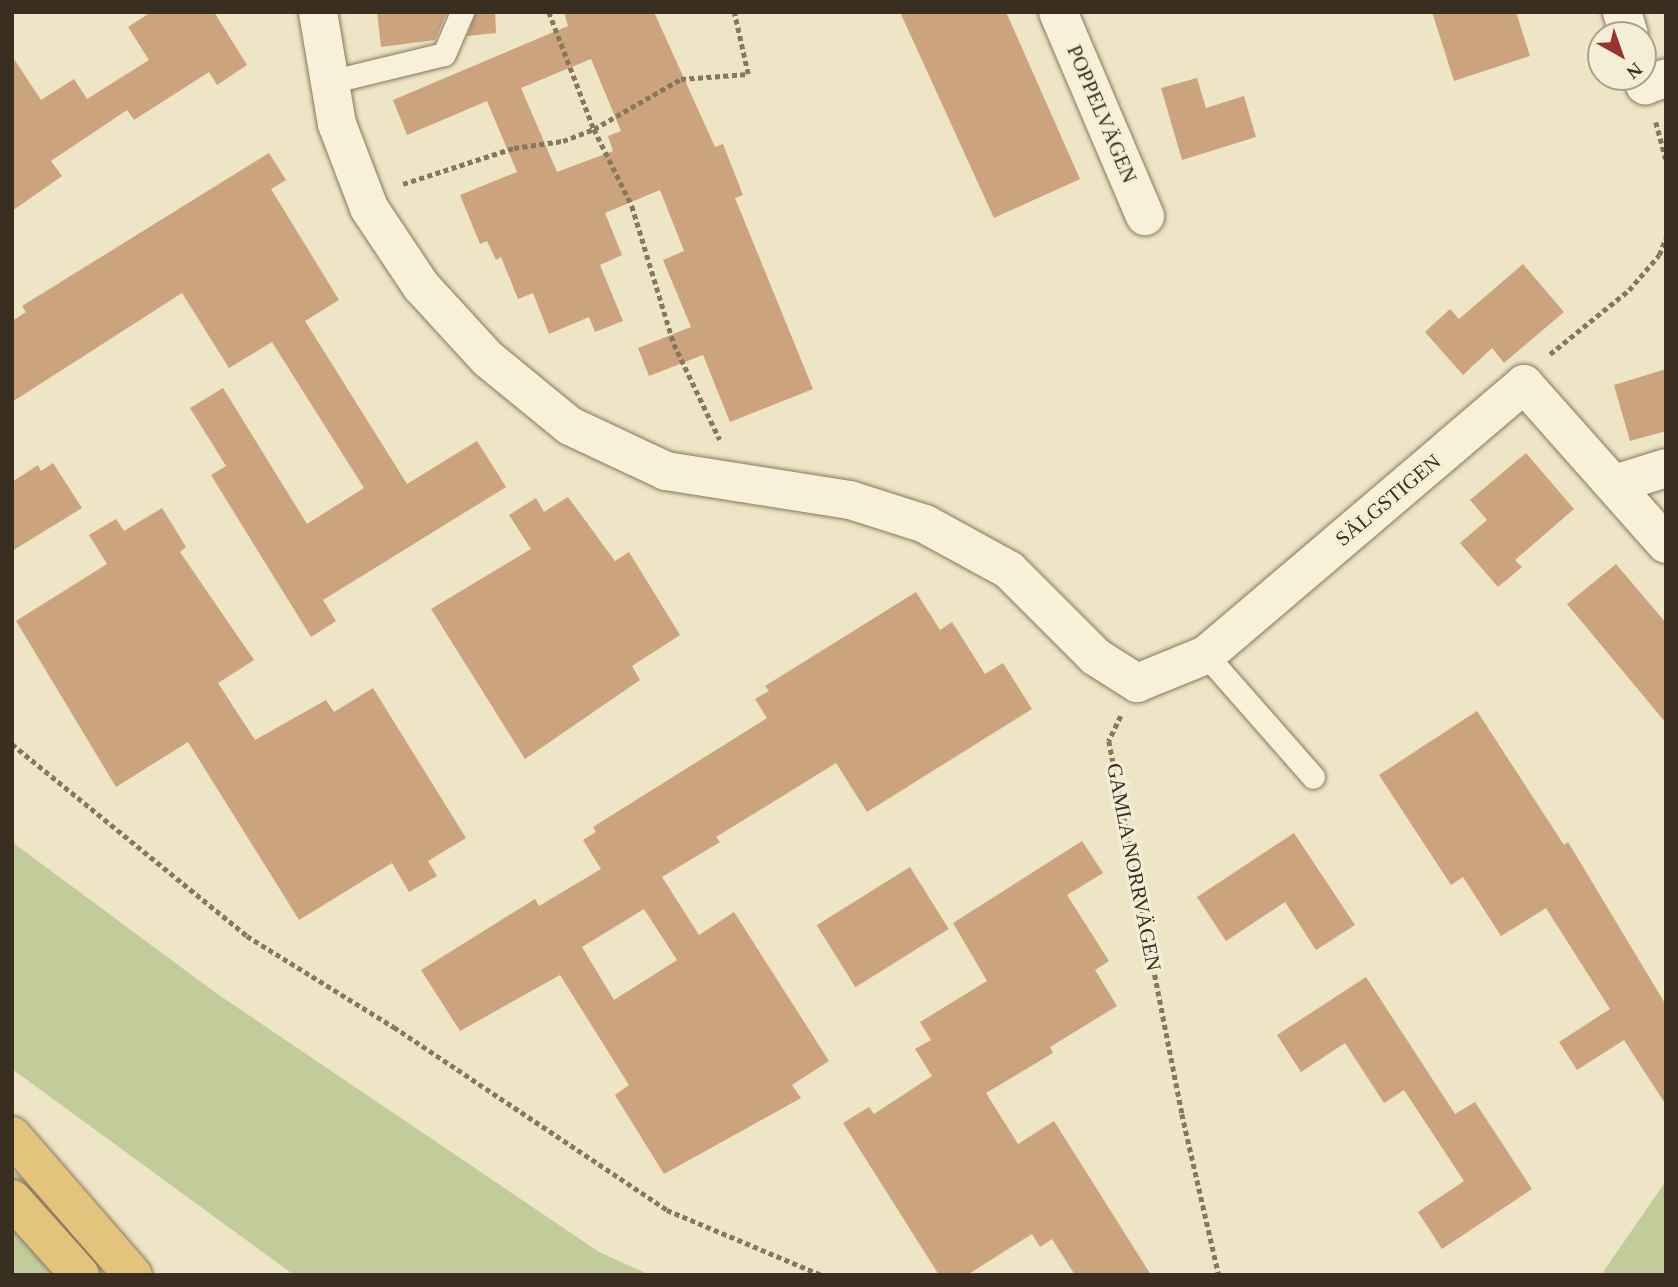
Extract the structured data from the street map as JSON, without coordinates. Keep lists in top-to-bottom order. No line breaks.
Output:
{"streets":{"street":["POPPELVÄGEN","SÄLGSTIGEN"],"path":["GAMLA NORRVÄGEN"]},"crossings":[["SÄLGSTIGEN","GAMLA NORRVÄGEN"]],"north":"bottom right"}
